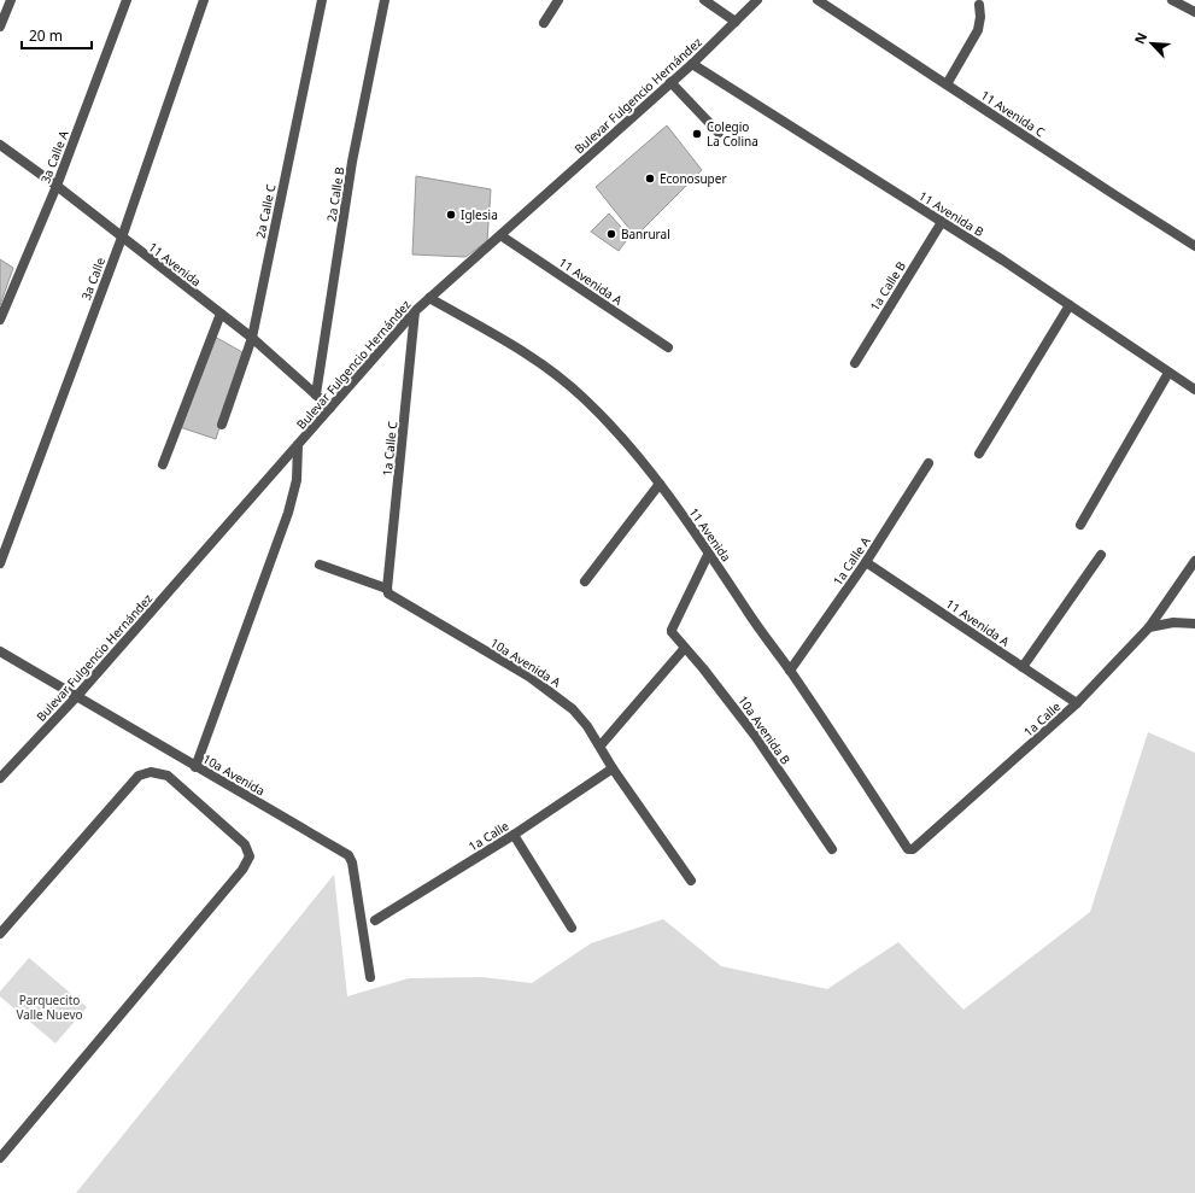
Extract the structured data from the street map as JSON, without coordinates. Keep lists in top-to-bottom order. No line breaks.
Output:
{"streets":{"street":["Bulevar Fulgencio Hernández","11 Avenida C","3a Calle A","2a Calle B","2a Calle C","11 Avenida B","11 Avenida","3a Calle","11 Avenida A","1a Calle B","1a Calle C","1a Calle A","10a Avenida A","1a Calle","10a Avenida B","10a Avenida"]},"crossings":[["Bulevar Fulgencio Hernández","11 Avenida B"],["Bulevar Fulgencio Hernández","11 Avenida"],["Bulevar Fulgencio Hernández","11 Avenida A"],["Bulevar Fulgencio Hernández","1a Calle C"],["Bulevar Fulgencio Hernández","10a Avenida"],["3a Calle A","11 Avenida"],["2a Calle B","11 Avenida"],["2a Calle C","11 Avenida"],["11 Avenida B","1a Calle B"],["11 Avenida","3a Calle"],["11 Avenida","1a Calle A"],["11 Avenida","1a Calle"],["11 Avenida","10a Avenida B"],["11 Avenida A","1a Calle A"],["11 Avenida A","1a Calle"],["1a Calle C","10a Avenida A"],["10a Avenida A","1a Calle"]],"parks":["Parquecito Valle Nuevo"],"places":["Colegio La Colina","Econosuper","Iglesia","Banrural"],"scale_bar":"20 m","north":"top left"}
